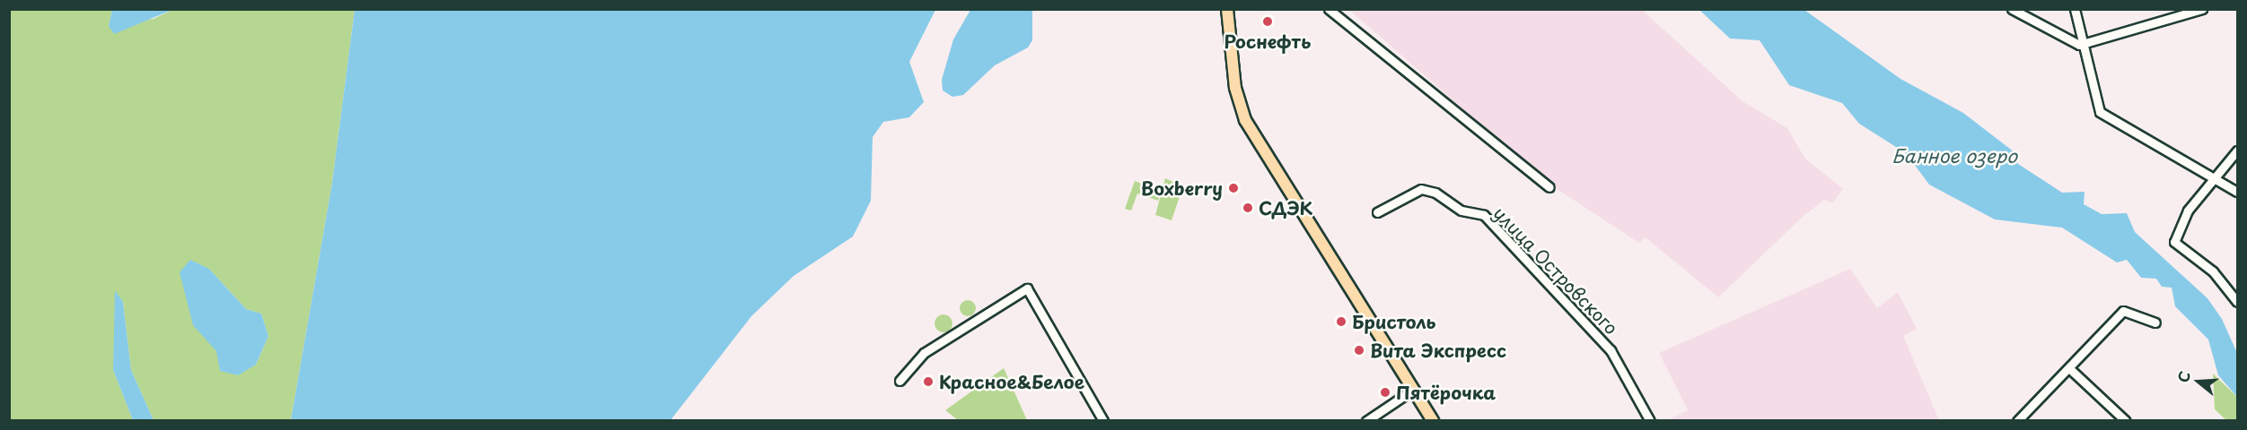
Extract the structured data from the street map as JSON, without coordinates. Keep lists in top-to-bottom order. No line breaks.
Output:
{"streets":{"street":["улица Островского"]},"water":["Банное озеро"],"places":["Роснефть","Boxberry","СДЭК","Бристоль","Вита Экспресс","Красное&Белое","Пятёрочка"],"north":"left"}
